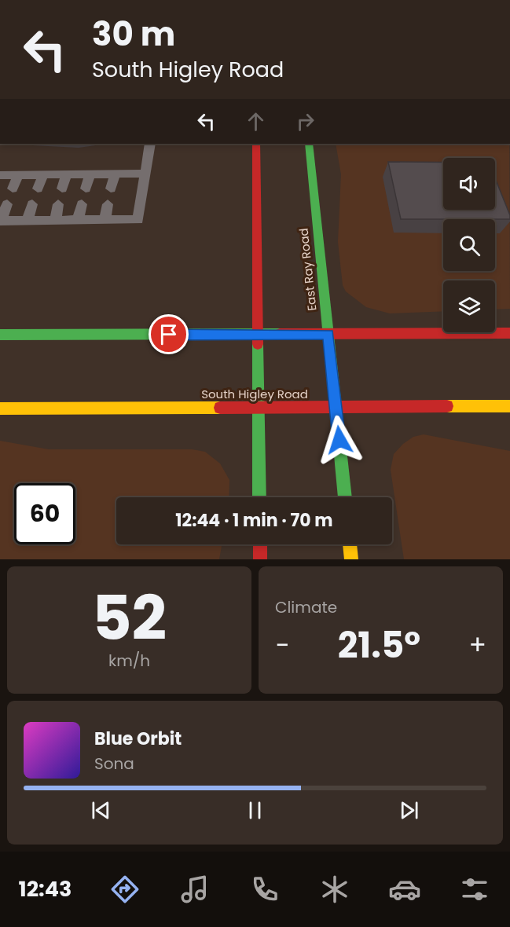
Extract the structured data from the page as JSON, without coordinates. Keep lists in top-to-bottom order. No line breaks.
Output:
{"streets":{"main road":["East Ray Road","South Higley Road"]},"crossings":[["East Ray Road","South Higley Road"]],"page":{"turn":["30 m","South Higley Road"],"limit":"60","trip":"12:44 · 1 min · 70 m","tile":[["52","km/h"],"Climate"],"heat":["−","21.5°","+"],"song":["Blue Orbit","Sona"],"tabs":"12:43"}}
